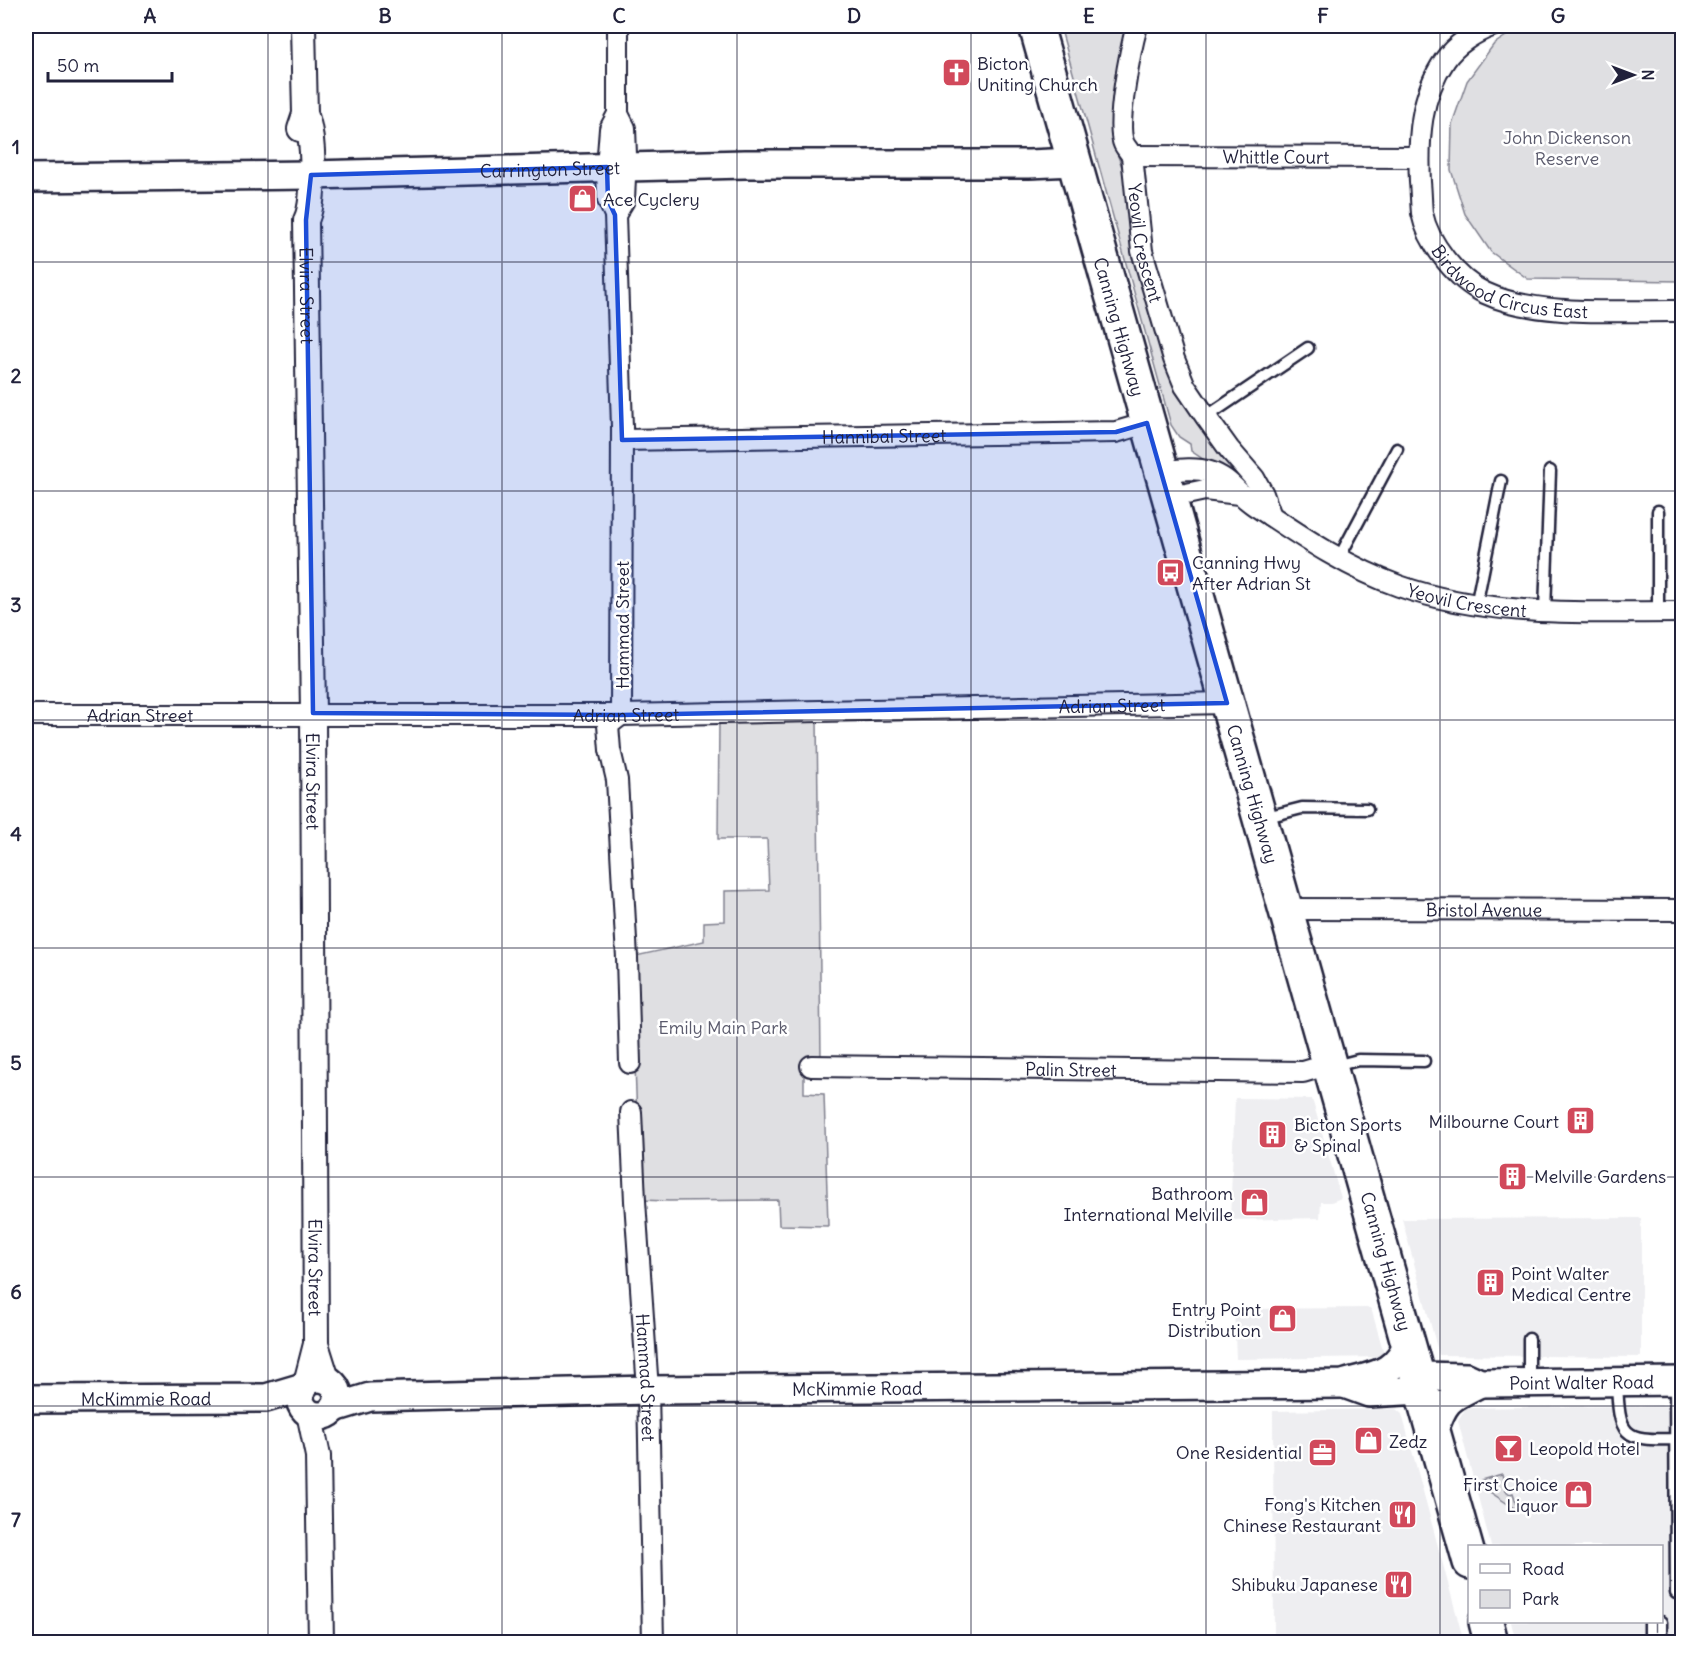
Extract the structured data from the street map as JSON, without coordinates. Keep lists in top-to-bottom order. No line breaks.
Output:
{"streets":{"highway":["Canning Highway"],"main road":["Carrington Street","Point Walter Road","McKimmie Road"],"street":["Whittle Court","Yeovil Crescent","Birdwood Circus East","Elvira Street","Hannibal Street","Hammad Street","Adrian Street","Bristol Avenue","Palin Street"]},"crossings":[["Whittle Court","Yeovil Crescent"],["Whittle Court","Birdwood Circus East"],["Carrington Street","Elvira Street"],["Carrington Street","Canning Highway"],["Carrington Street","Hammad Street"],["Yeovil Crescent","Canning Highway"],["Elvira Street","Adrian Street"],["Elvira Street","McKimmie Road"],["Canning Highway","Hannibal Street"],["Canning Highway","Adrian Street"],["Canning Highway","Bristol Avenue"],["Canning Highway","Palin Street"],["Canning Highway","Point Walter Road"],["Canning Highway","McKimmie Road"],["Hannibal Street","Hammad Street"],["Hammad Street","Adrian Street"],["Hammad Street","McKimmie Road"],["Point Walter Road","McKimmie Road"]],"parks":["John Dickenson Reserve","Emily Main Park"],"places":{"church":["Bicton Uniting Church"],"shop":["Ace Cyclery","Bathroom International Melville","Entry Point Distribution","Zedz","First Choice Liquor"],"bus stop":["Canning Hwy After Adrian St"],"building":["Milbourne Court","Bicton Sports & Spinal","Melville Gardens","Point Walter Medical Centre"],"bar":["Leopold Hotel"],"office":["One Residential"],"restaurant":["Fong's Kitchen Chinese Restaurant","Shibuku Japanese"]},"legend":["Road","Park"],"scale_bar":"50 m","north":"right","grid":{"columns":["A","B","C","D","E","F","G"],"rows":["1","2","3","4","5","6","7"]}}
